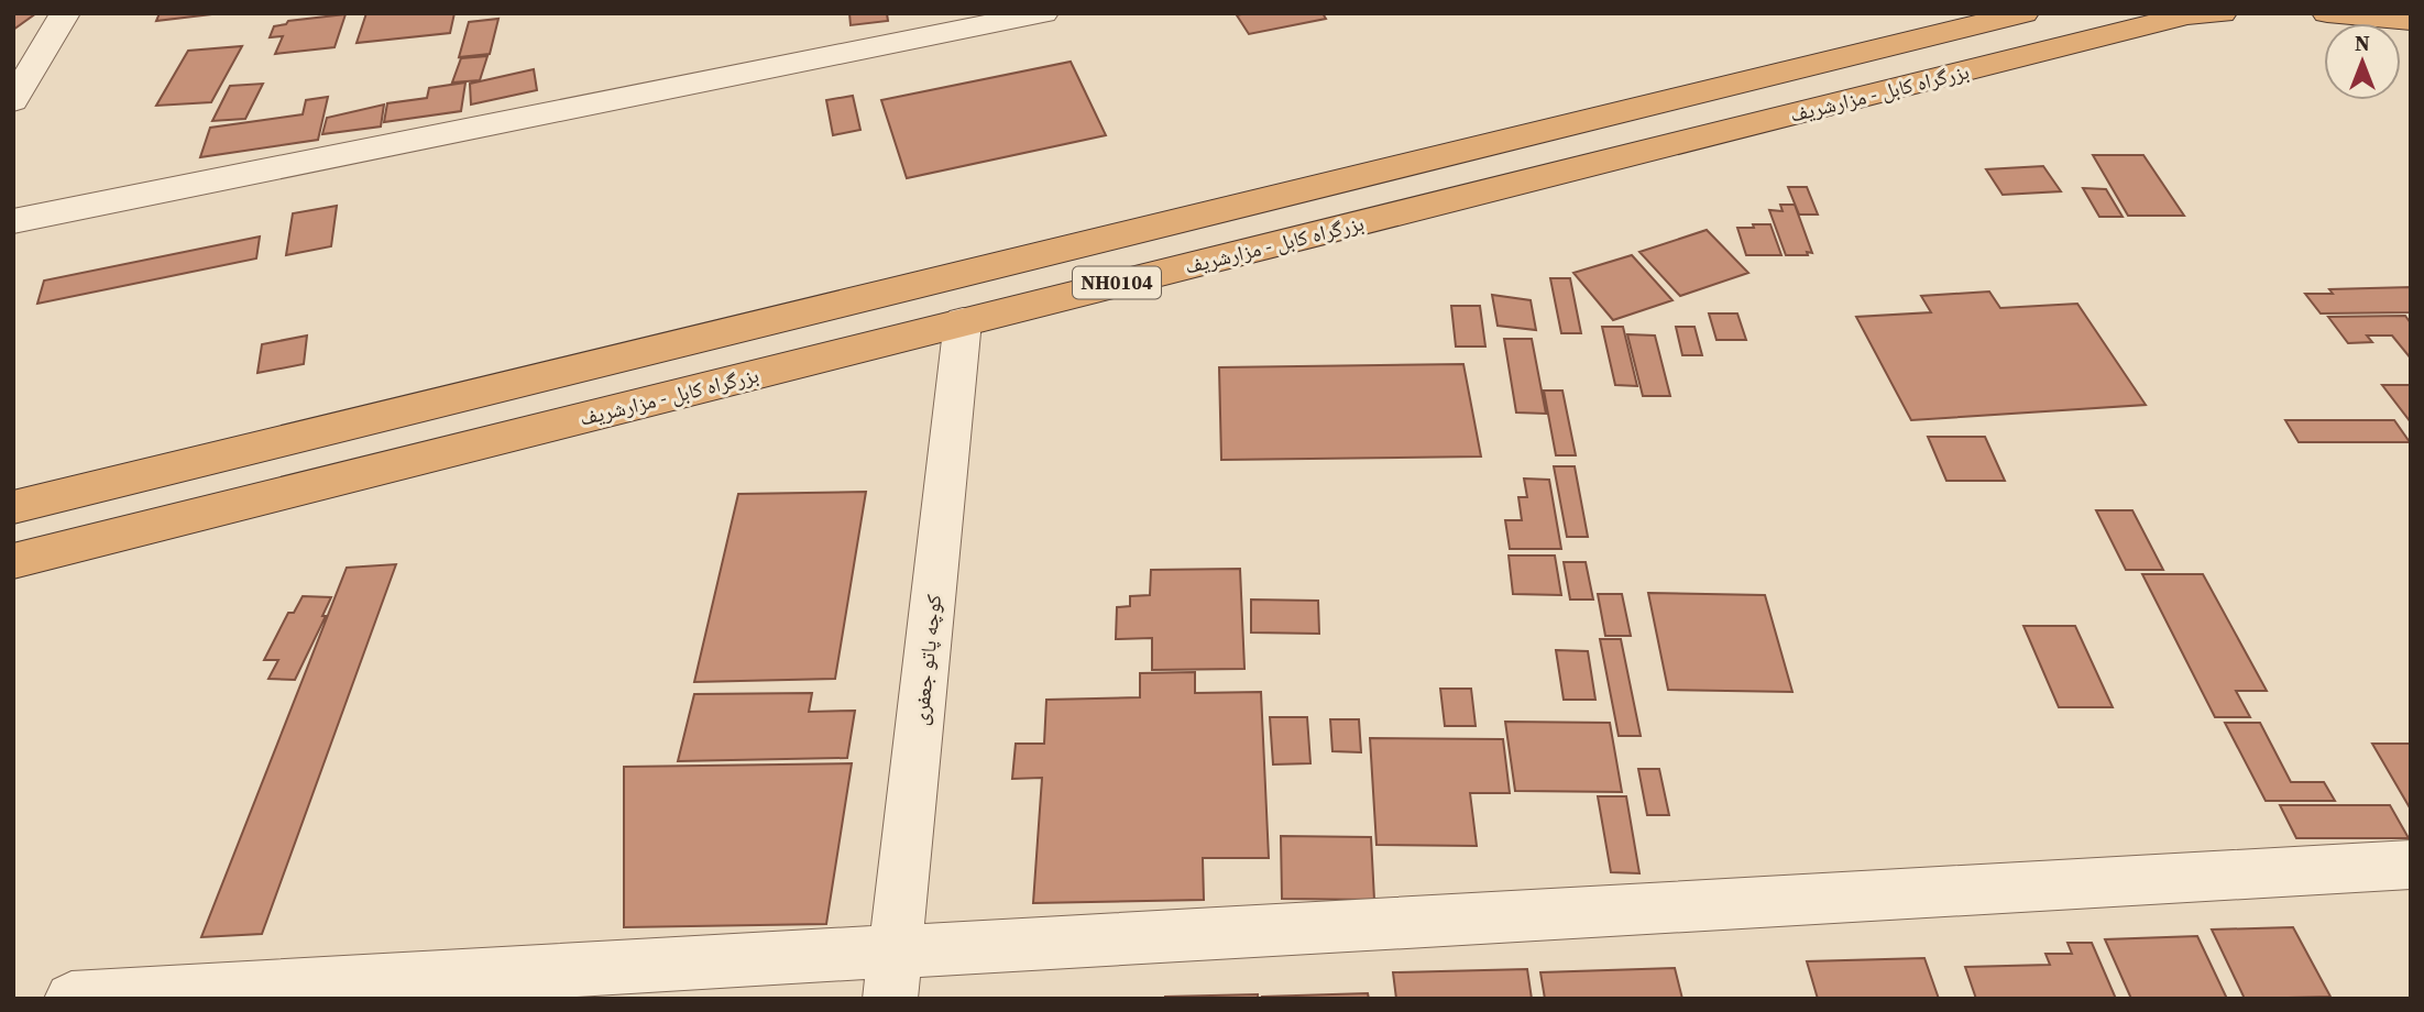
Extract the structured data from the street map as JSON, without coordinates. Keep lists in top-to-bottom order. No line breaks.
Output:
{"streets":{"highway":["بزرگراه کابل - مزارشریف","NH0104"],"street":["کوچه پاتو جعفری"]},"crossings":[["بزرگراه کابل - مزارشریف","کوچه پاتو جعفری"]],"north":"top"}
